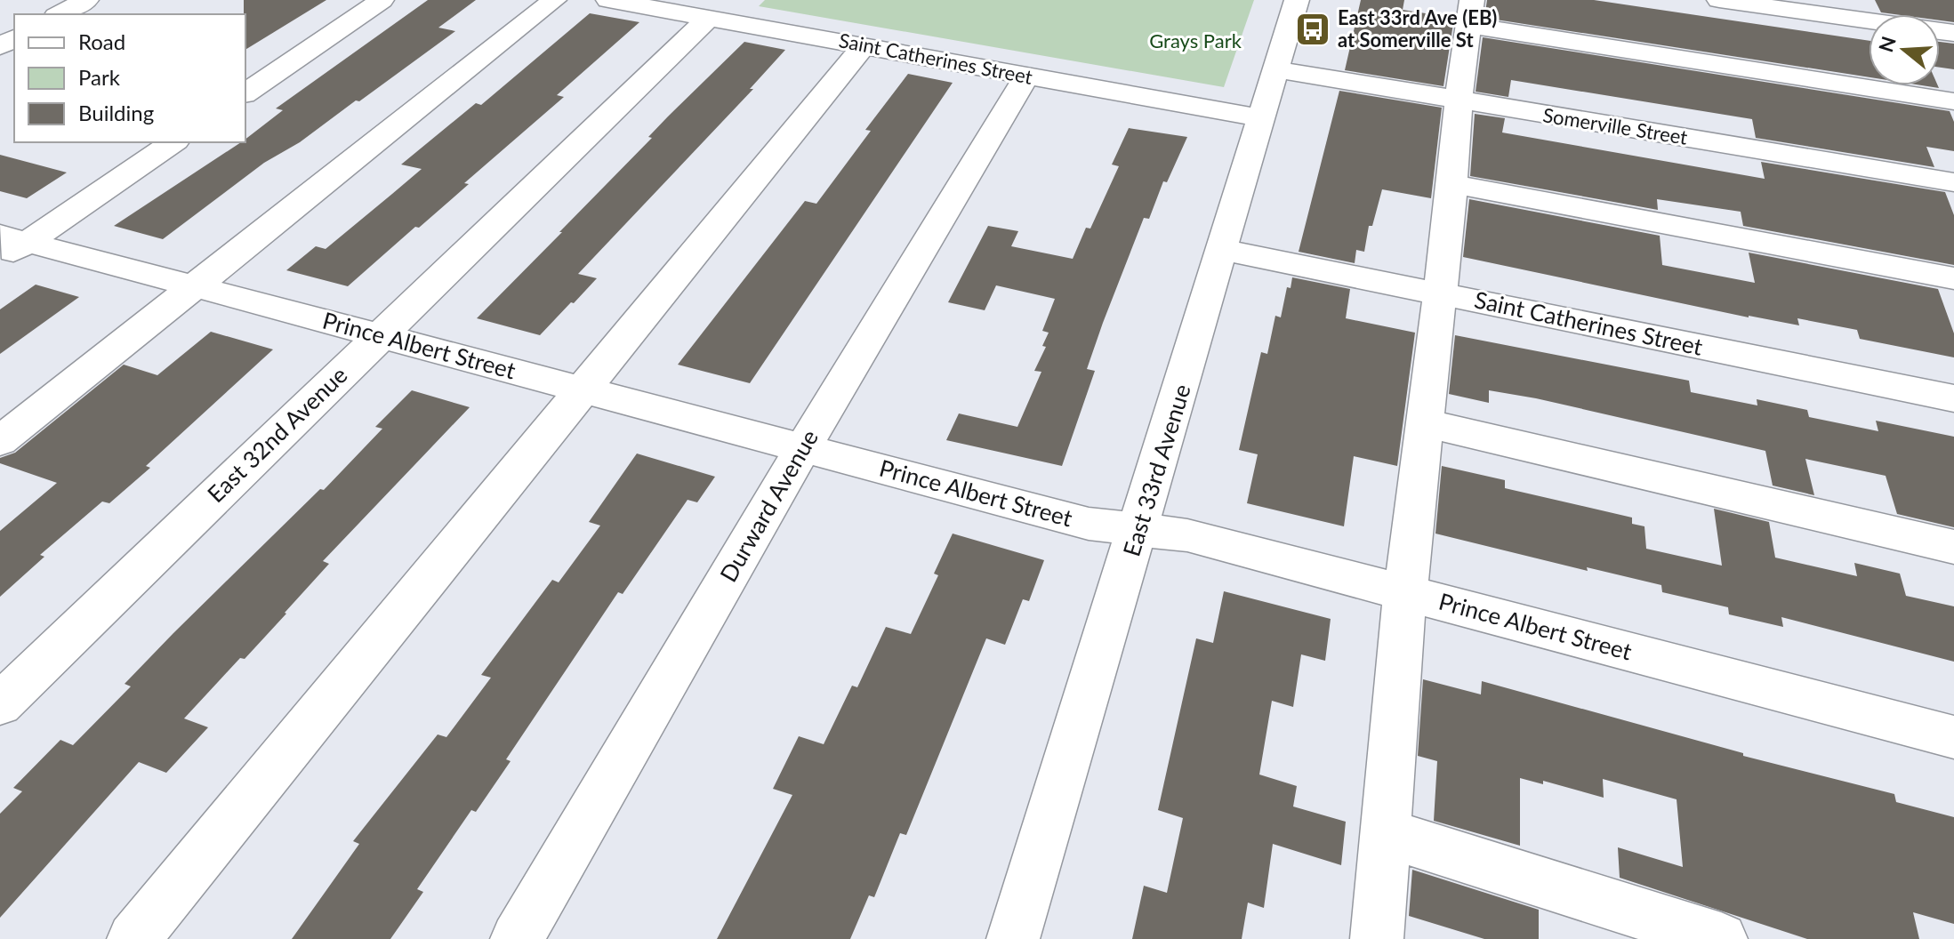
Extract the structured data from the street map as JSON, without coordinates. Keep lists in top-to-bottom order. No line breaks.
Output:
{"streets":{"street":["Saint Catherines Street","Somerville Street","Prince Albert Street","East 32nd Avenue","East 33rd Avenue","Durward Avenue"]},"crossings":[["Saint Catherines Street","East 32nd Avenue"],["Saint Catherines Street","East 33rd Avenue"],["Saint Catherines Street","Durward Avenue"],["Somerville Street","East 33rd Avenue"],["Prince Albert Street","East 32nd Avenue"],["Prince Albert Street","East 33rd Avenue"],["Prince Albert Street","Durward Avenue"]],"parks":["Grays Park"],"places":{"bus stop":["East 33rd Ave (EB) at Somerville St"]},"legend":["Road","Park","Building"],"north":"left"}
